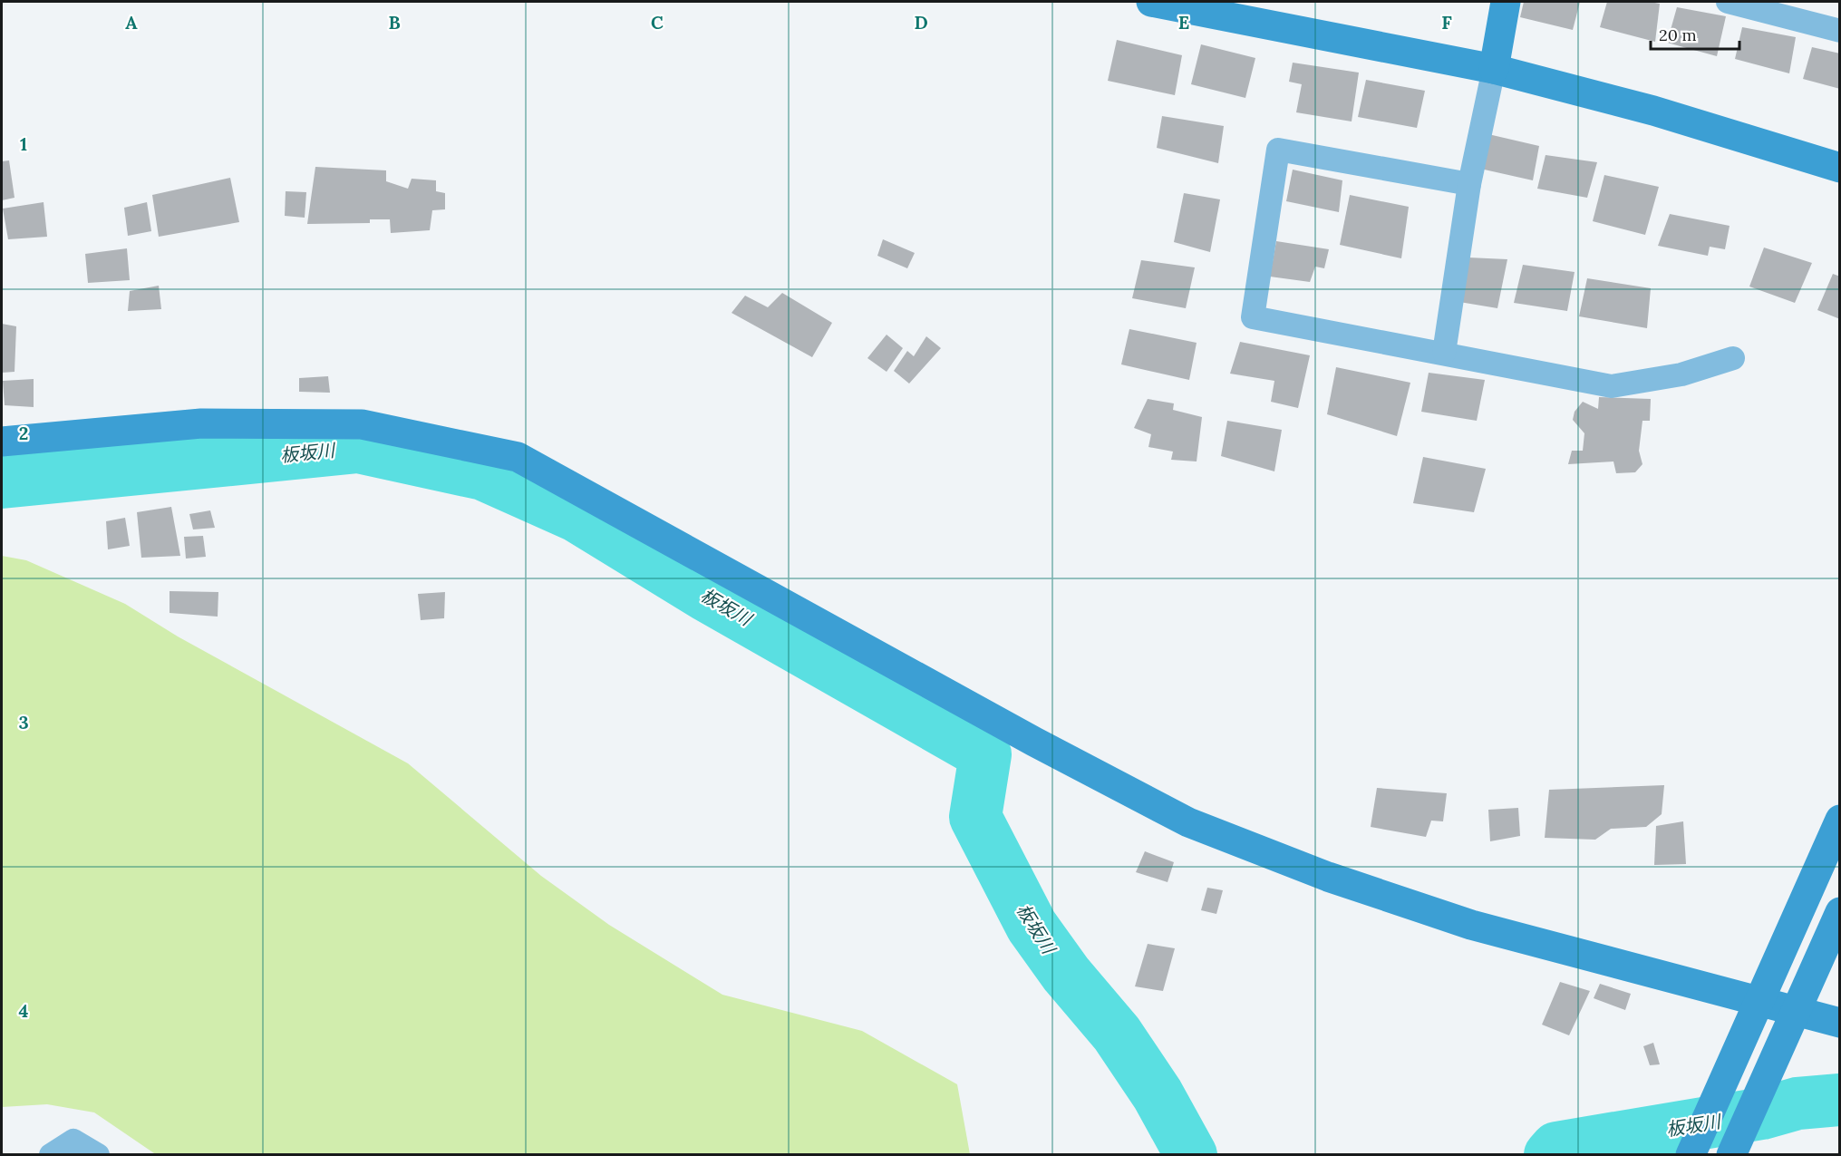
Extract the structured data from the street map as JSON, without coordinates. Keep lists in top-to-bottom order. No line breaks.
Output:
{"water":["板坂川"],"scale_bar":"20 m","grid":{"columns":["A","B","C","D","E","F"],"rows":["1","2","3","4"]}}
